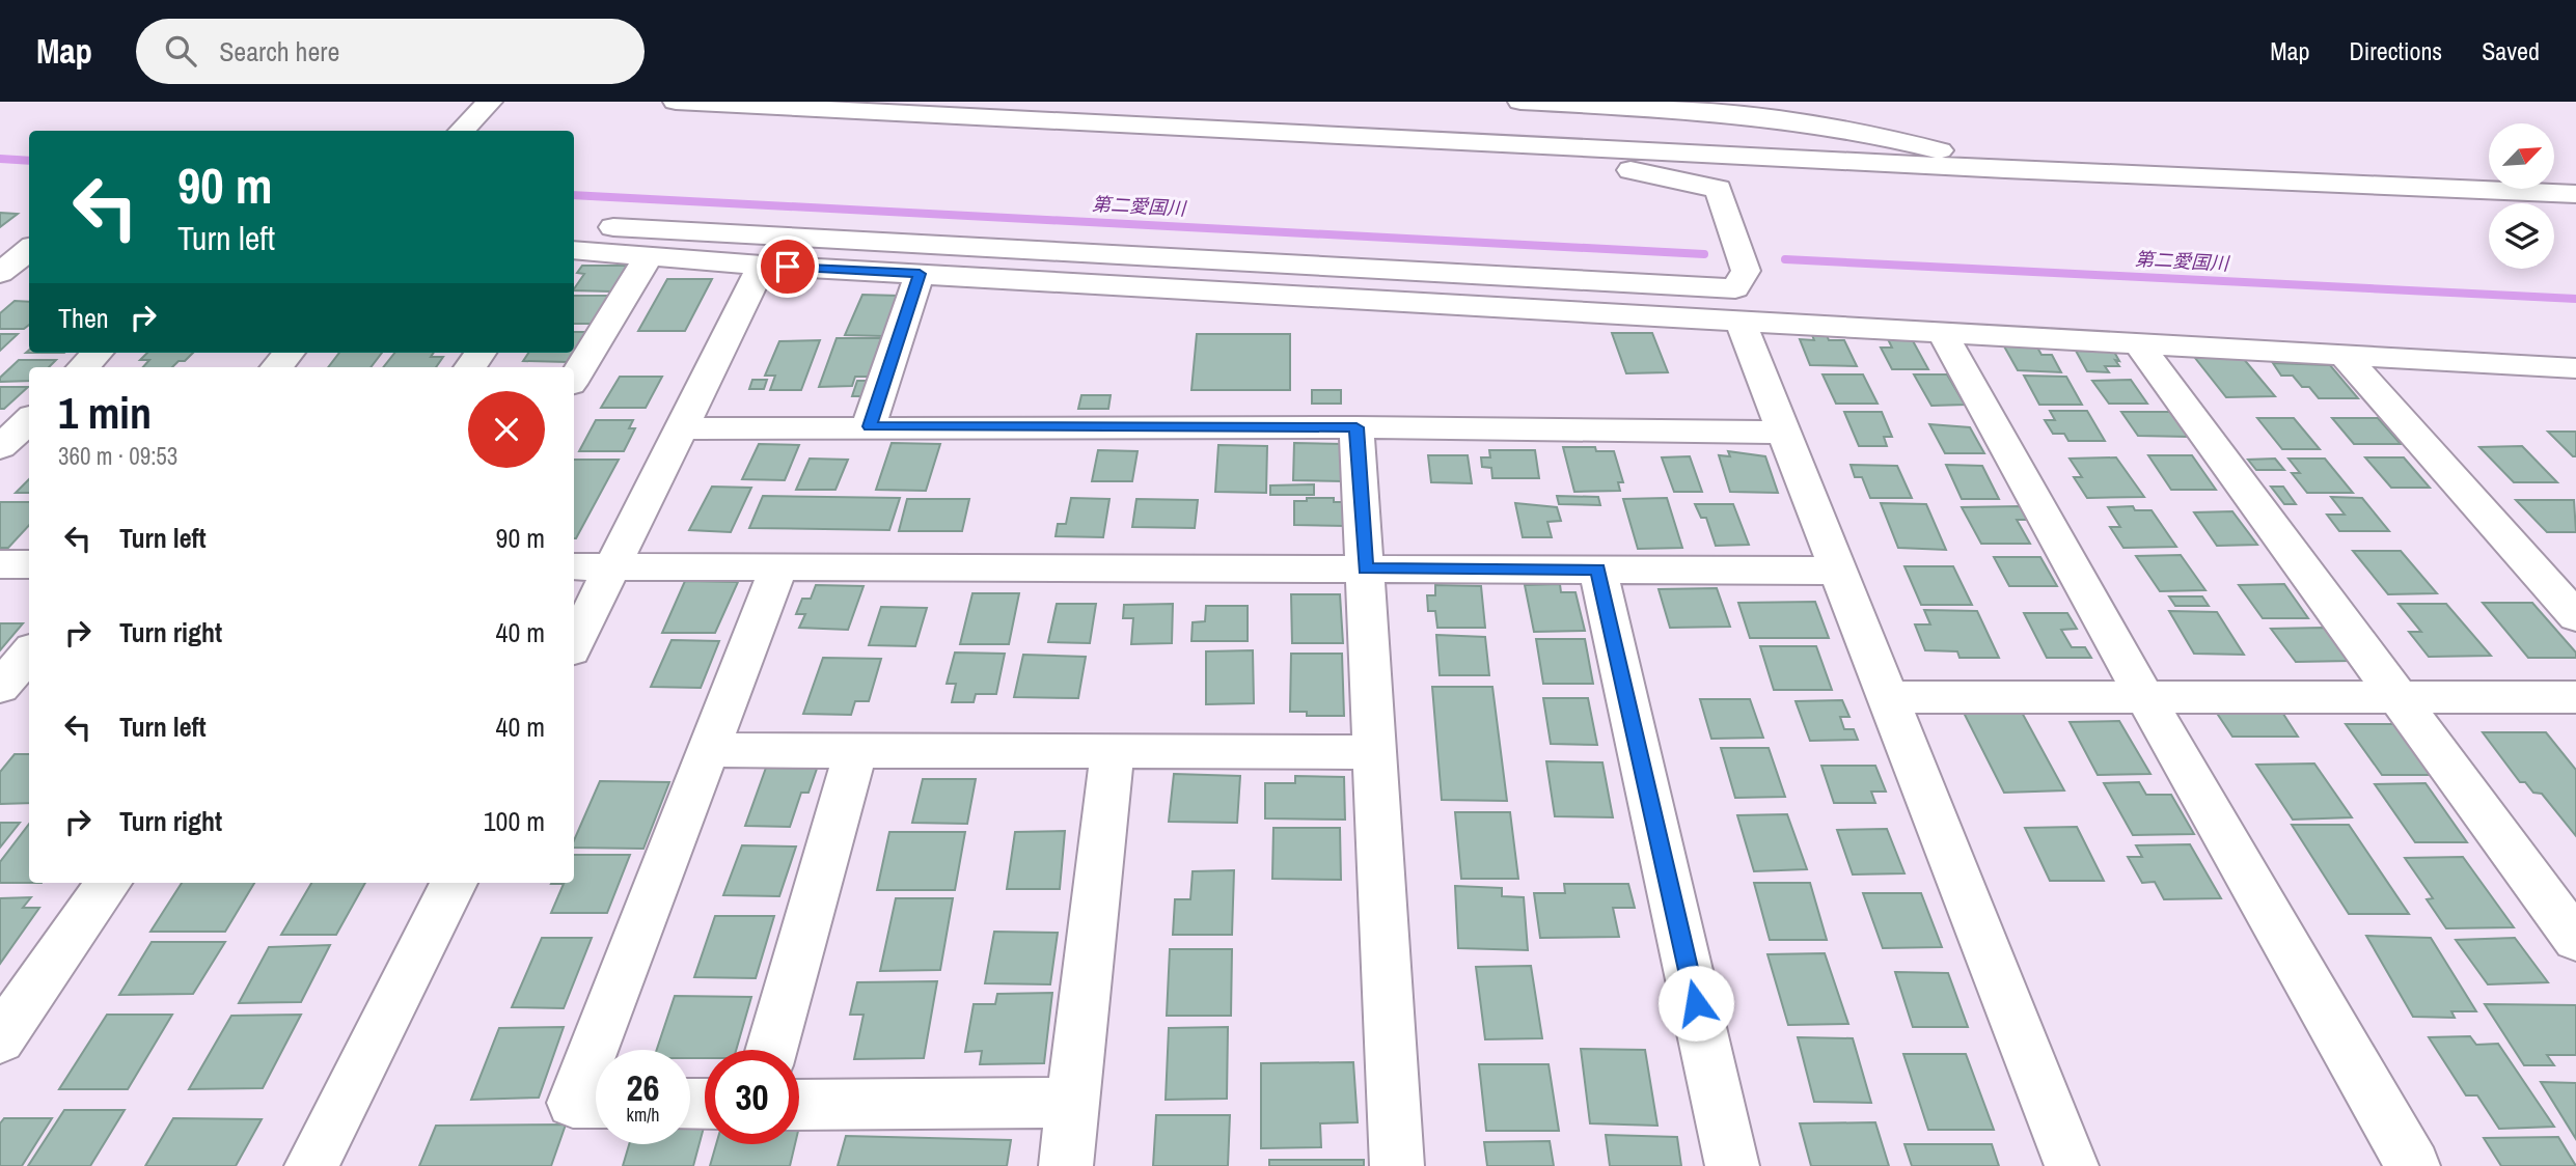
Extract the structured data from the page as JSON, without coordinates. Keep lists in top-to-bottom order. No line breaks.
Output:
{"water":["第二愛国川"],"north":"top right","page":{"header":"Map","search":"Search here","nav":["Map","Directions","Saved"],"turn":["90 m","Turn left"],"then":"Then","heading":["1 min","360 m · 09:53"],"list":[{"name":"Turn left","value":"90 m"},{"name":"Turn right","value":"40 m"},{"name":"Turn left","value":"40 m"},{"name":"Turn right","value":"100 m"}],"speed":"26 km/h","limit":"30"}}
